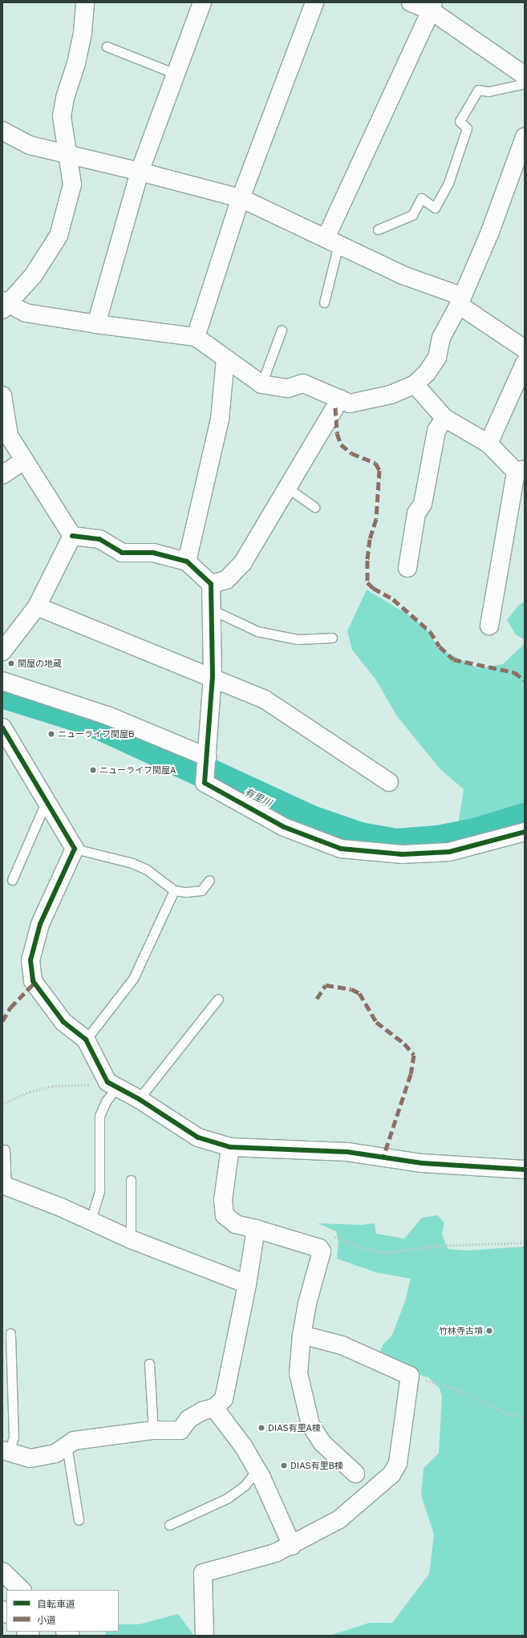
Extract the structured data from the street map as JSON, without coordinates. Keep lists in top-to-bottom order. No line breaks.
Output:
{"water":["有里川"],"places":["関屋の地蔵","ニューライフ関屋B","ニューライフ関屋A","竹林寺古墳","DIAS有里A棟","DIAS有里B棟"],"legend":["自転車道","小道"]}
